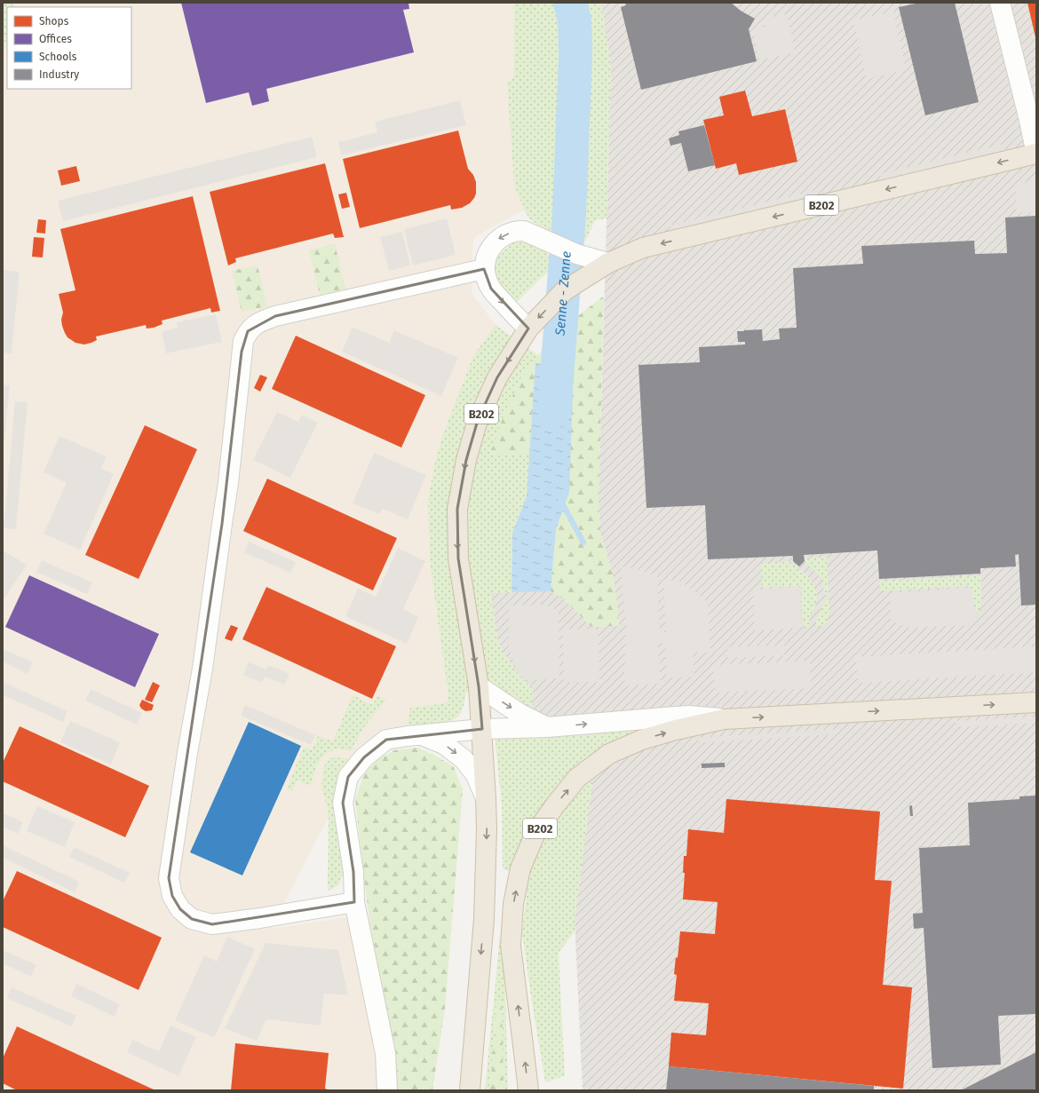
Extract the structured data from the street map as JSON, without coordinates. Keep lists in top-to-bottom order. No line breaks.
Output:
{"streets":{"highway":["B202"]},"water":["Senne - Zenne"],"legend":["Shops","Offices","Schools","Industry"]}
